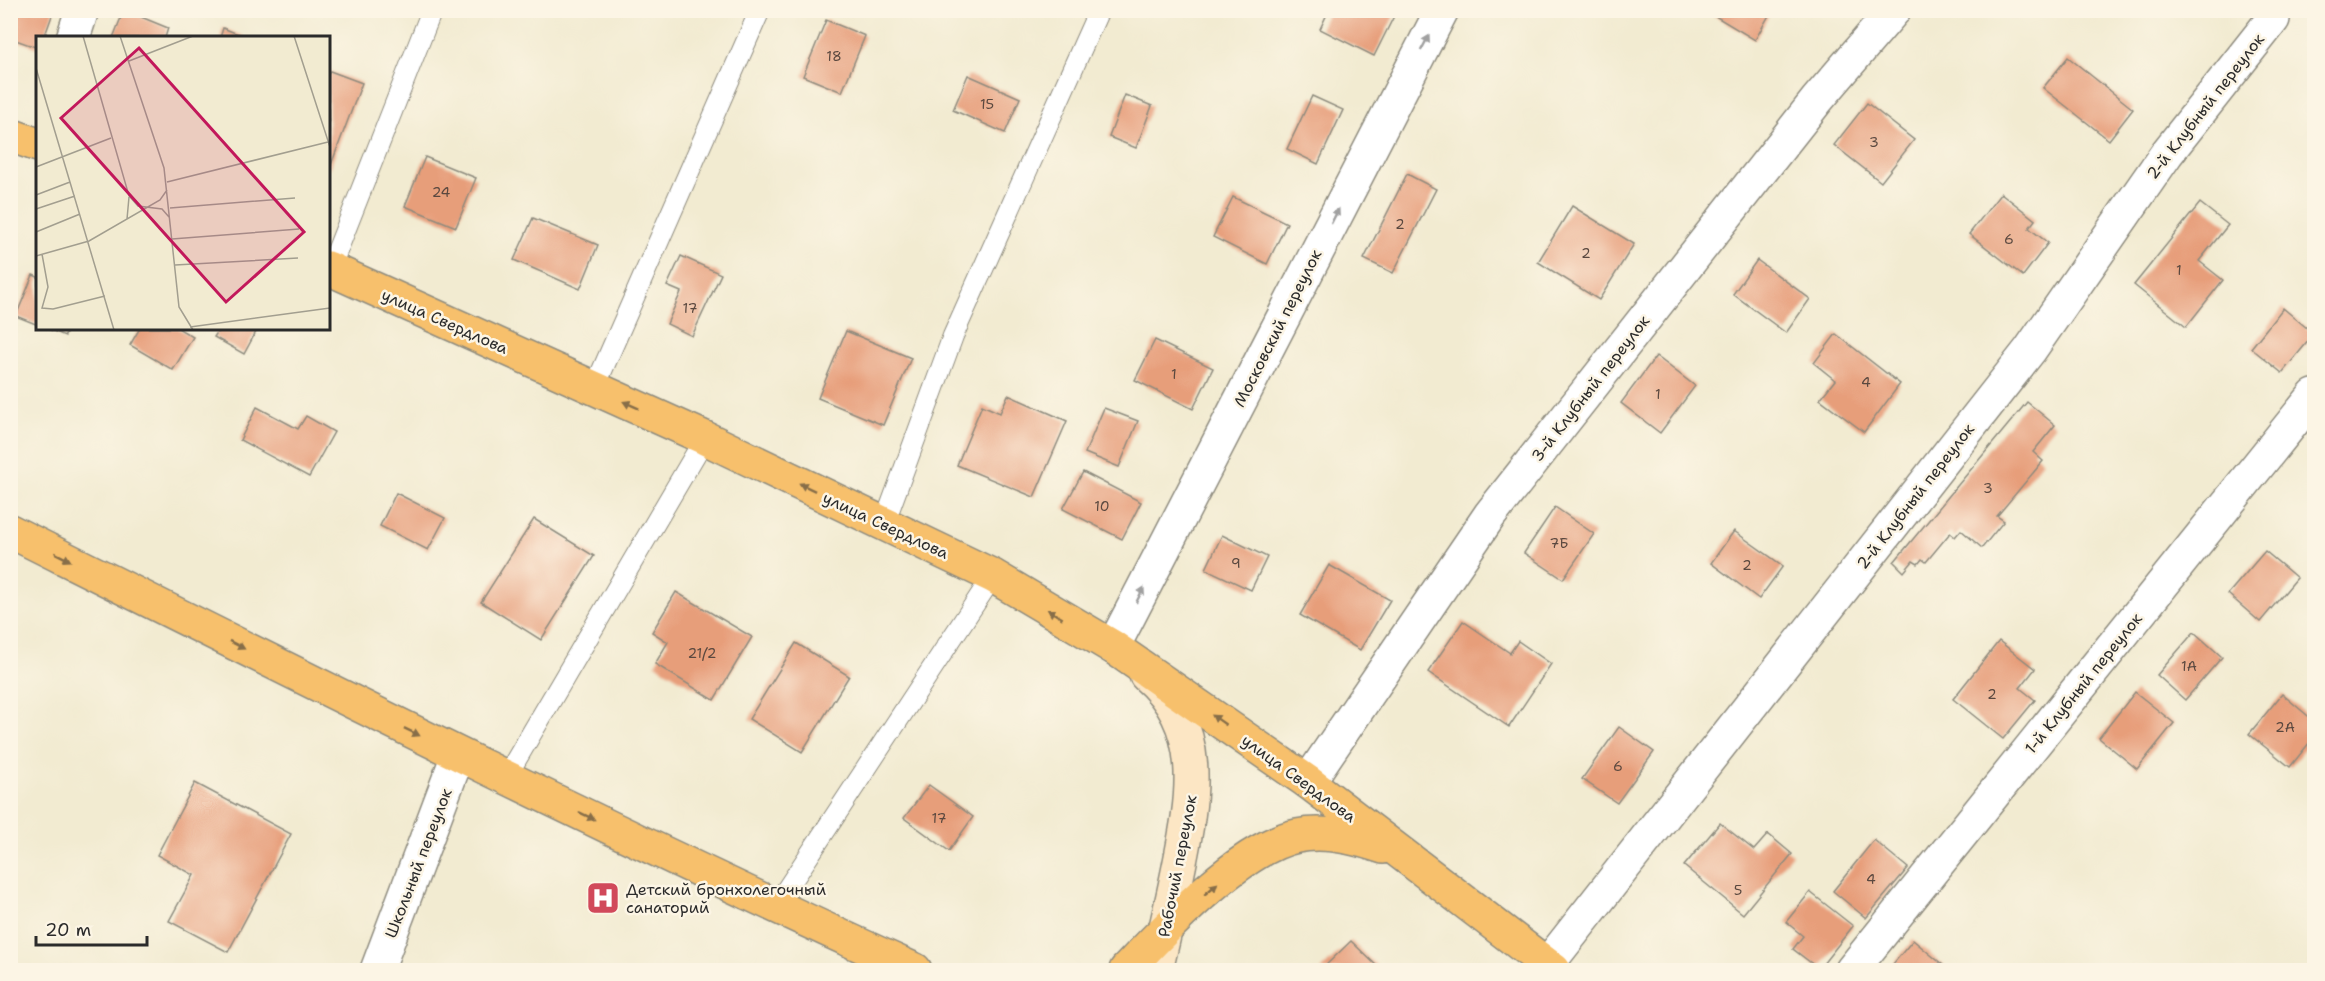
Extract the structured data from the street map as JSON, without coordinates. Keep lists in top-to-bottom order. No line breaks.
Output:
{"streets":{"main road":["улица Свердлова","Рабочий переулок"],"street":["2-й Клубный переулок","Московский переулок","3-й Клубный переулок","1-й Клубный переулок","Школьный переулок"]},"crossings":[["2-й Клубный переулок","улица Свердлова"],["улица Свердлова","Московский переулок"],["улица Свердлова","3-й Клубный переулок"],["улица Свердлова","Рабочий переулок"],["Московский переулок","Рабочий переулок"]],"one_way":["Московский переулок"],"places":{"hospital":["Детский бронхолегочный санаторий"]},"house_numbers":["18","15","3","24","2","6","2","1","17","1","4","1","3","10","7Б","9","2","21/2","1А","2","2А","6","17","4","5"],"scale_bar":"20 m"}
